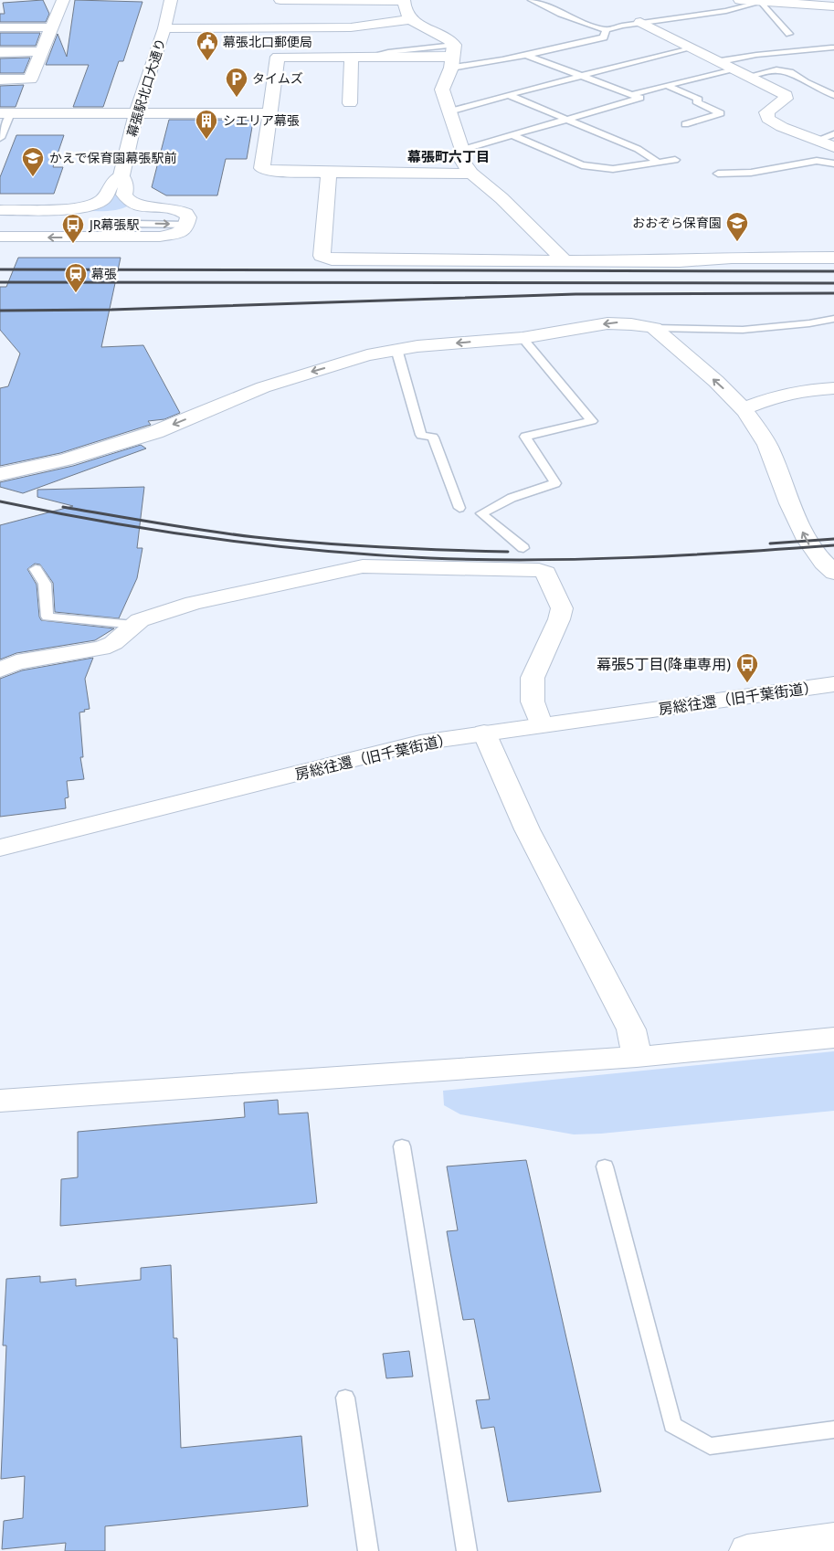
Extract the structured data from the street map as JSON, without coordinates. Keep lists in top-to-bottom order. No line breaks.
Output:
{"streets":{"main road":["幕張駅北口大通り","房総往還（旧千葉街道）"]},"districts":["幕張町六丁目"],"places":{"public building":["幕張北口郵便局"],"parking":["タイムズ"],"building":["シエリア幕張"],"school or university":["かえで保育園幕張駅前","おおぞら保育園"],"bus stop":["JR幕張駅","幕張5丁目(降車専用)"],"station":["幕張"]}}
